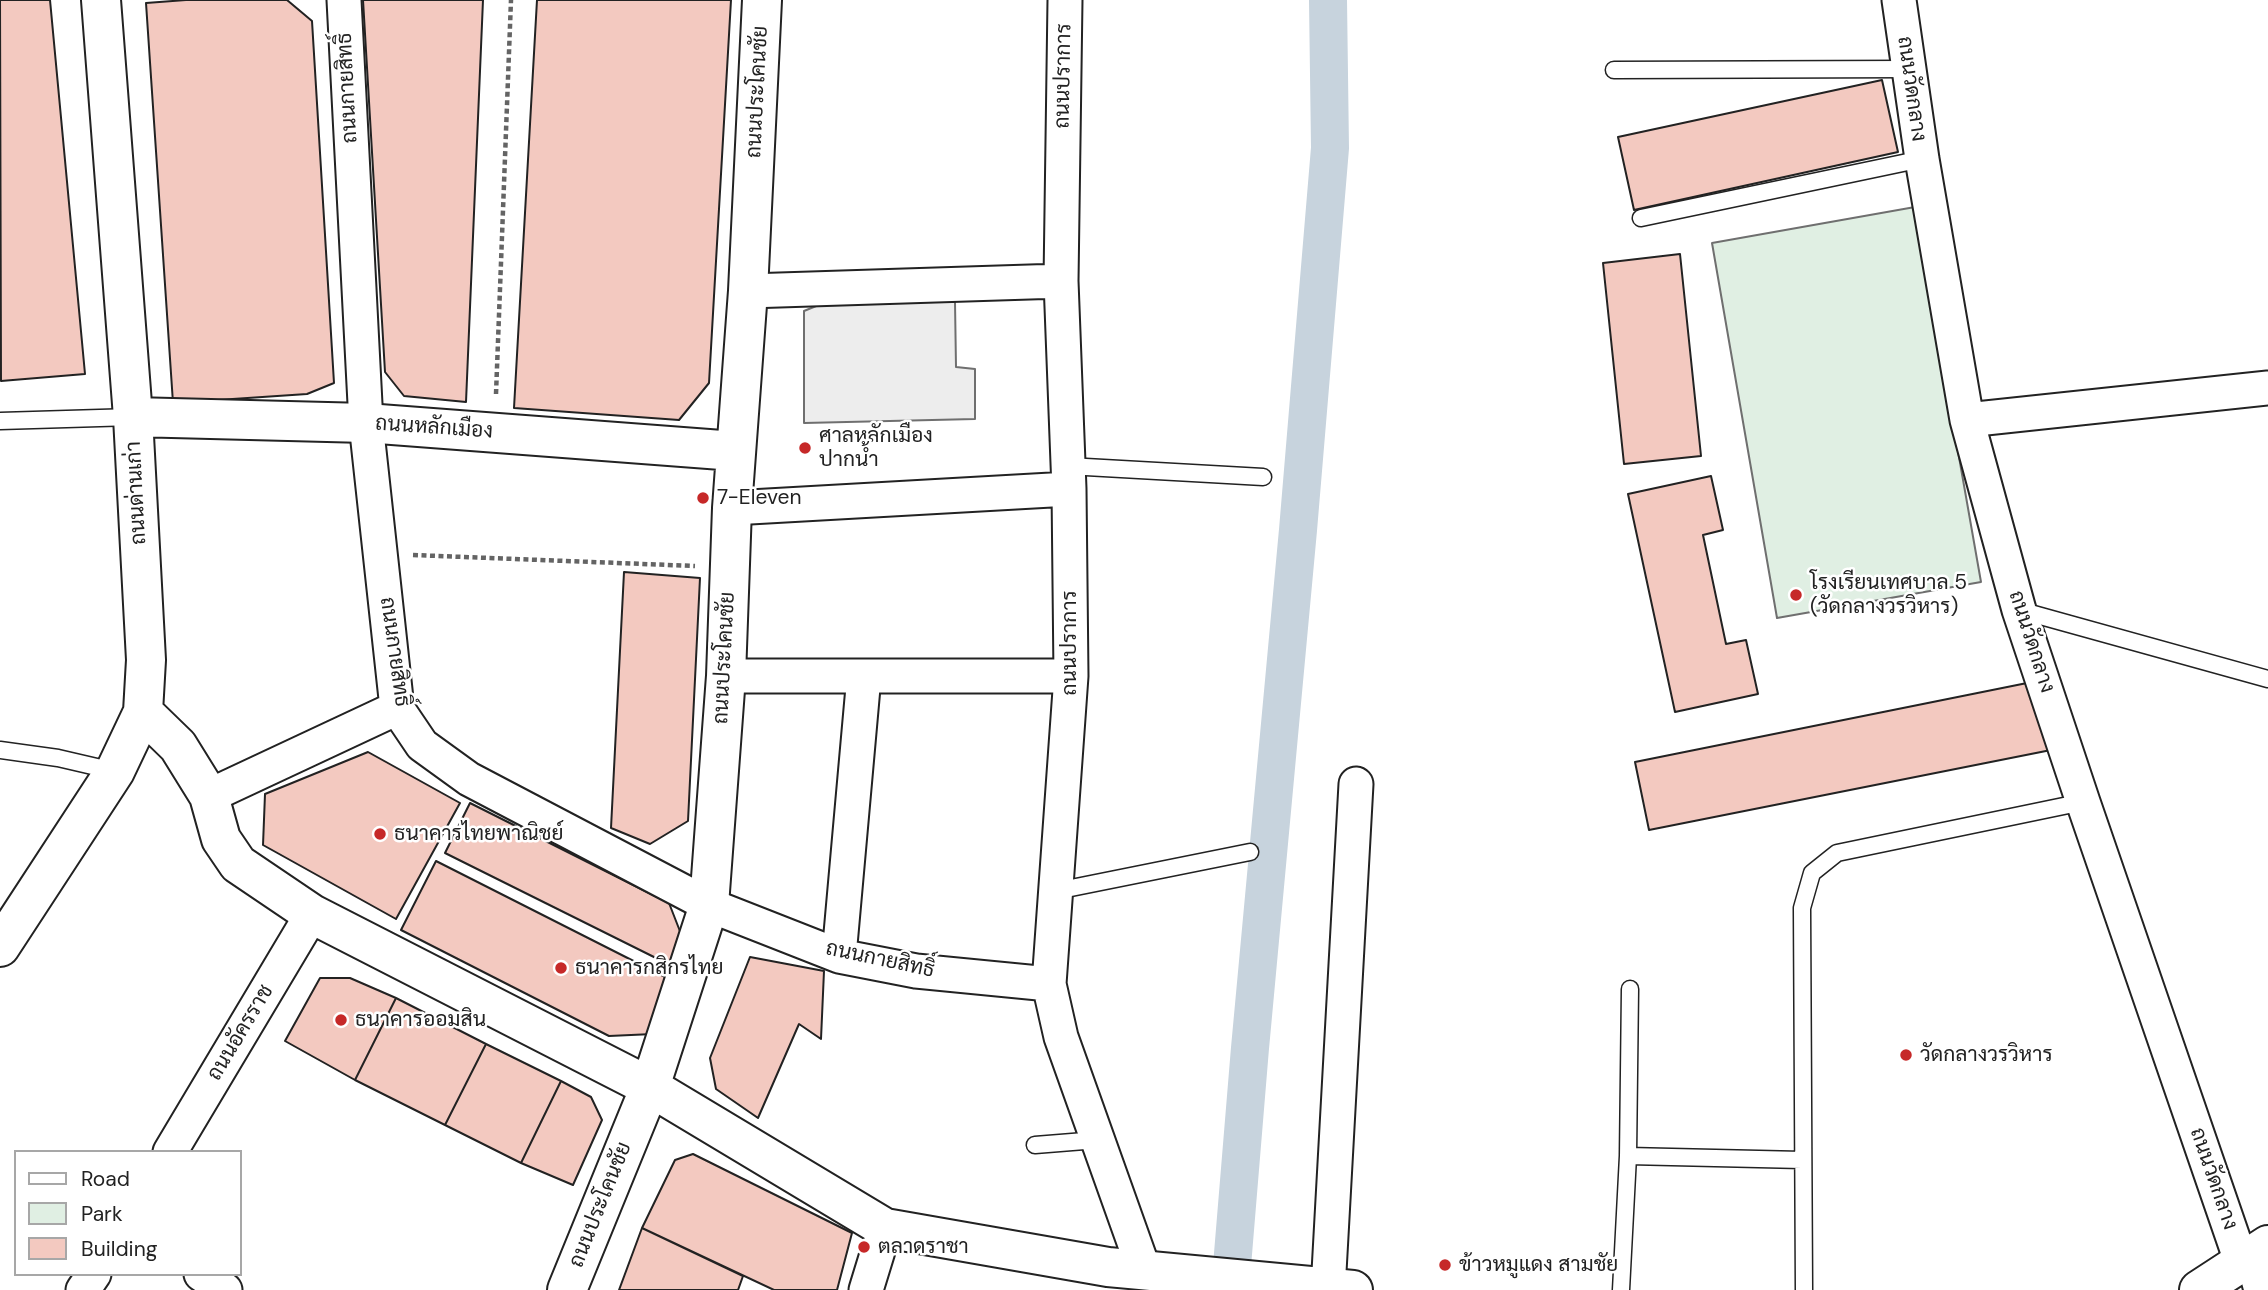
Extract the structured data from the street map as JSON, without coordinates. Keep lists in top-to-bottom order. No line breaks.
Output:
{"streets":{"main road":["ถนนประโคนชัย","ถนนหลักเมือง","ถนนด่านเก่า"],"street":["ถนนปราการ","ถนนกายสิทธิ์","ถนนวัดกลาง","ถนนอัครราช"]},"crossings":[["ถนนปราการ","ถนนกายสิทธิ์"],["ถนนกายสิทธิ์","ถนนประโคนชัย"],["ถนนกายสิทธิ์","ถนนหลักเมือง"],["ถนนประโคนชัย","ถนนหลักเมือง"],["ถนนหลักเมือง","ถนนด่านเก่า"]],"places":["ศาลหลักเมือง ปากน้ำ","7-Eleven","โรงเรียนเทศบาล 5 (วัดกลางวรวิหาร)","ธนาคารไทยพาณิชย์","ธนาคารกสิกรไทย","ธนาคารออมสิน","วัดกลางวรวิหาร","ตลาดราชา","ข้าวหมูแดง สามชัย"],"legend":["Road","Park","Building"]}
